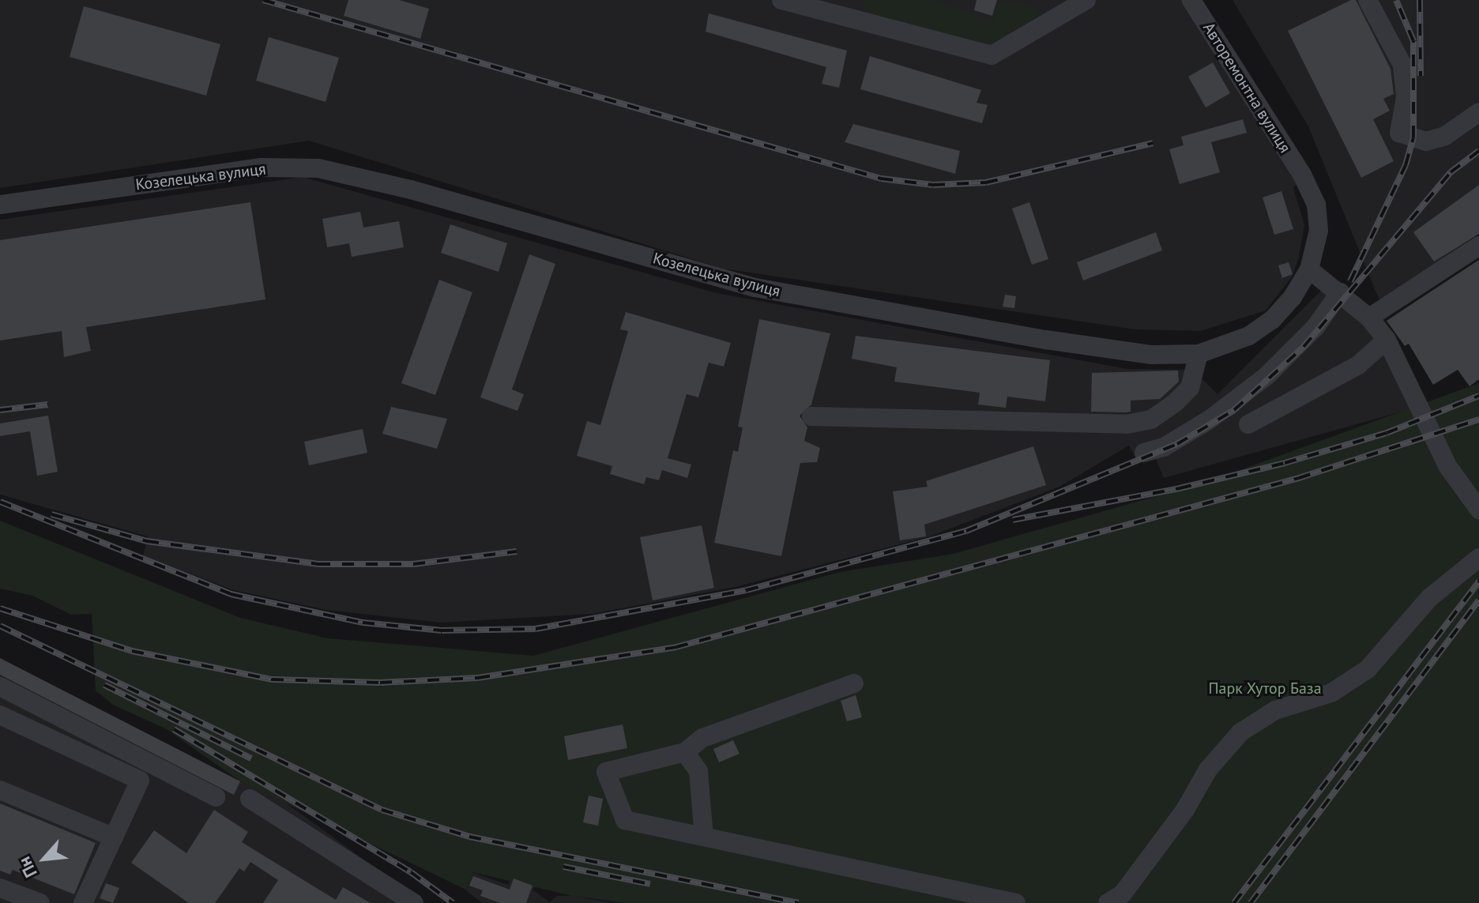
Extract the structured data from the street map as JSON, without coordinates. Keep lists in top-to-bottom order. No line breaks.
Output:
{"streets":{"street":["Авторемонтна вулиця","Козелецька вулиця"]},"crossings":[["Авторемонтна вулиця","Козелецька вулиця"]],"parks":["Парк Хутор База"],"north":"bottom left"}
